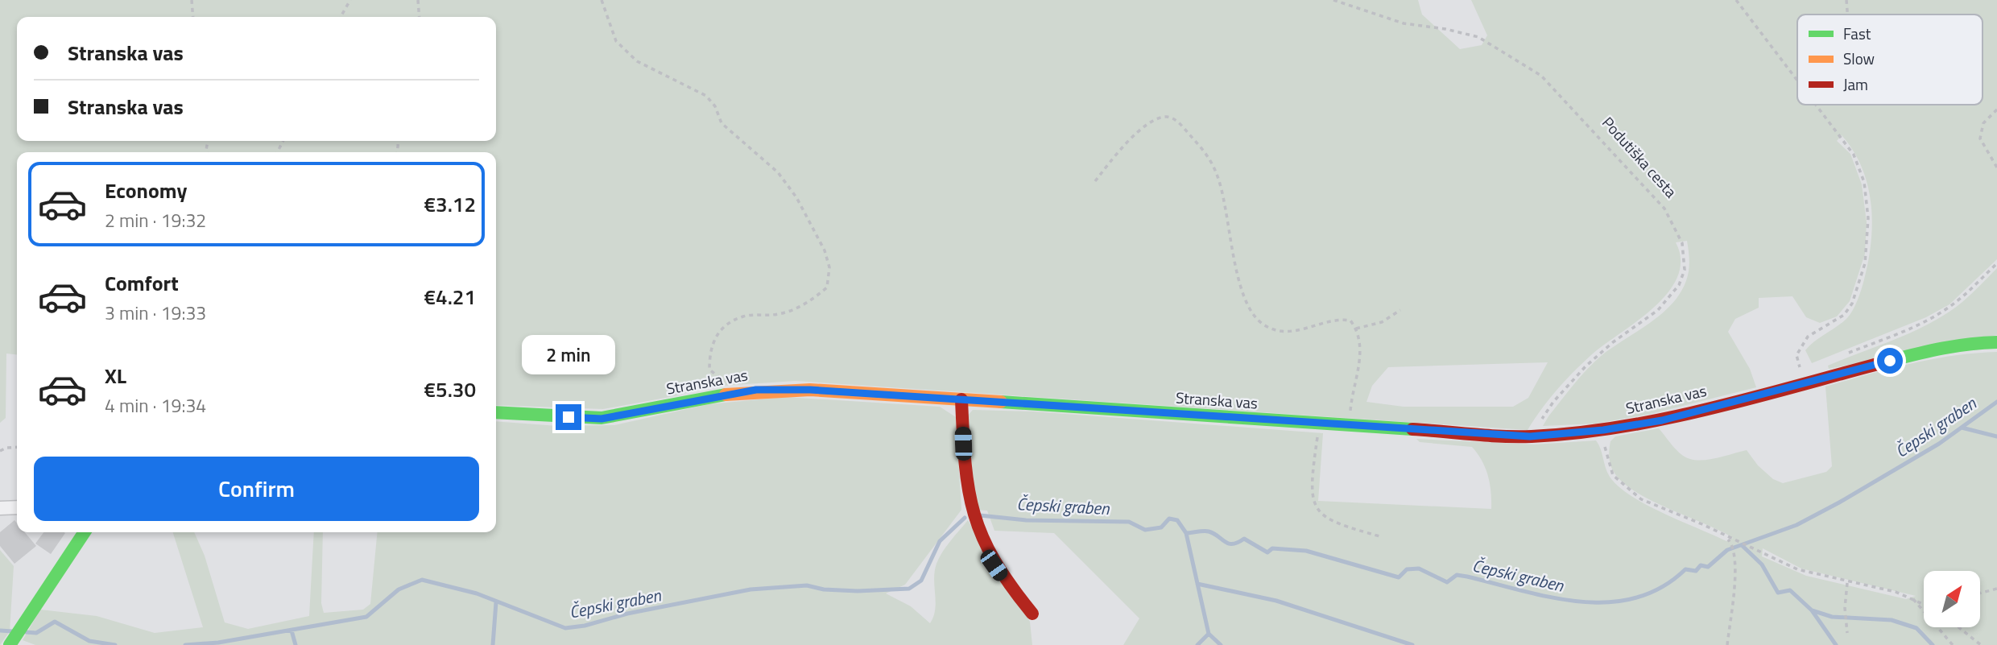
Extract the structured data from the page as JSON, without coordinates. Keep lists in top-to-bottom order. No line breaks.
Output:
{"streets":{"street":["Stranska vas"],"path":["Podutiška cesta"]},"crossings":[["Podutiška cesta","Stranska vas"]],"water":["Čepski graben"],"legend":["Fast","Slow","Jam"],"north":"top right","page":{"banner":["Stranska vas","Stranska vas"],"list":[{"name":"Economy","note":"2 min · 19:32","value":"€3.12"},{"name":"Comfort","note":"3 min · 19:33","value":"€4.21"},{"name":"XL","note":"4 min · 19:34","value":"€5.30"}],"bubble":"2 min","buttons":"Confirm"}}
